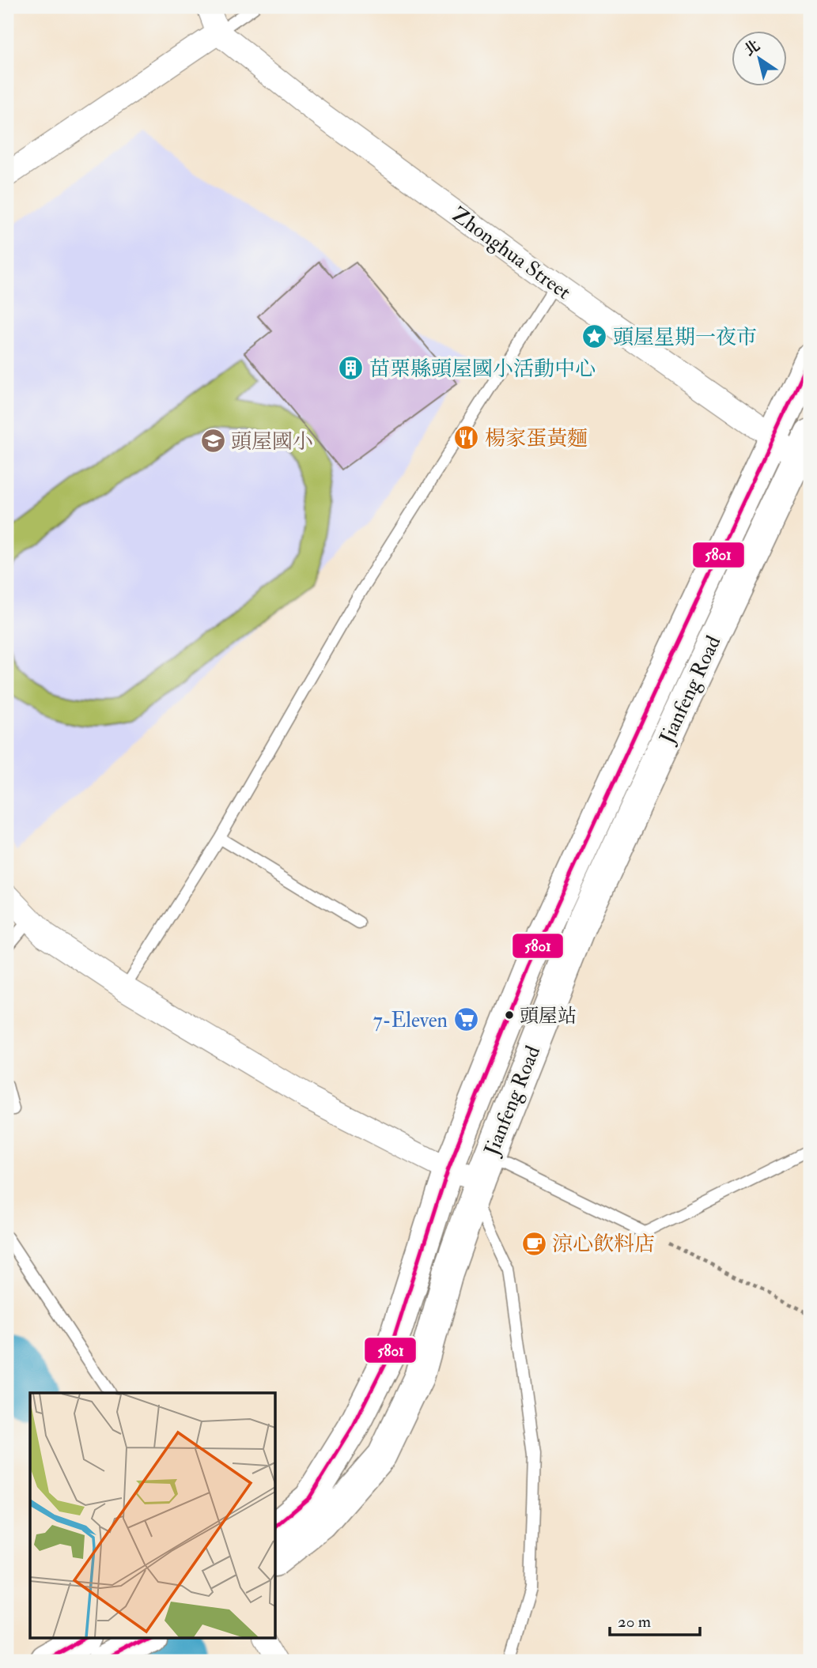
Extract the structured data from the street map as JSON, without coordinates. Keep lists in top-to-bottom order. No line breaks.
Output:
{"streets":{"main road":["Jianfeng Road"],"street":["Zhonghua Street"]},"crossings":[["Zhonghua Street","Jianfeng Road"]],"places":{"place":["頭屋星期一夜市"],"building":["苗栗縣頭屋國小活動中心"],"restaurant":["楊家蛋黃麵"],"school or university":["頭屋國小"],"other":["頭屋站"],"supermarket":["7-Eleven"],"cafe":["涼心飲料店"]},"lines":["transit line 5801"],"scale_bar":"20 m","north":"top left"}
